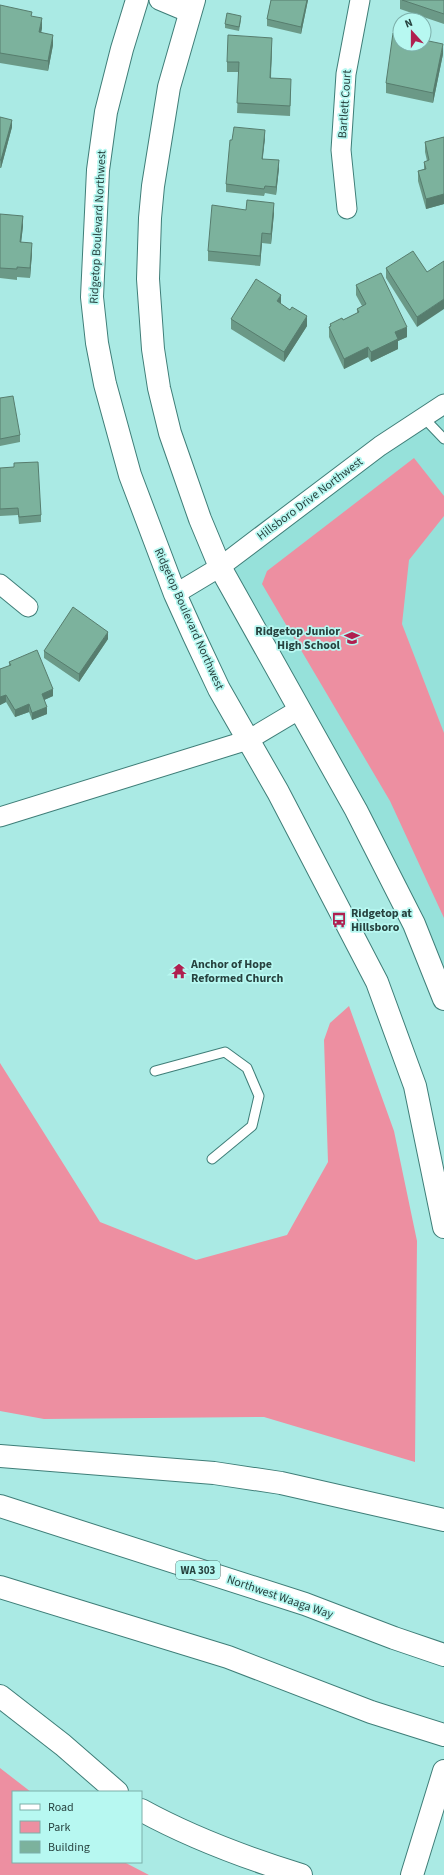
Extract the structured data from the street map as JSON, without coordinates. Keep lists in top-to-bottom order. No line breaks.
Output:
{"streets":{"main road":["Ridgetop Boulevard Northwest","WA 303","Northwest Waaga Way"],"street":["Bartlett Court","Hillsboro Drive Northwest"]},"crossings":[["Ridgetop Boulevard Northwest","Hillsboro Drive Northwest"]],"places":{"school or university":["Ridgetop Junior High School"],"bus stop":["Ridgetop at Hillsboro"],"temple":["Anchor of Hope Reformed Church"]},"legend":["Road","Park","Building"],"north":"top"}
